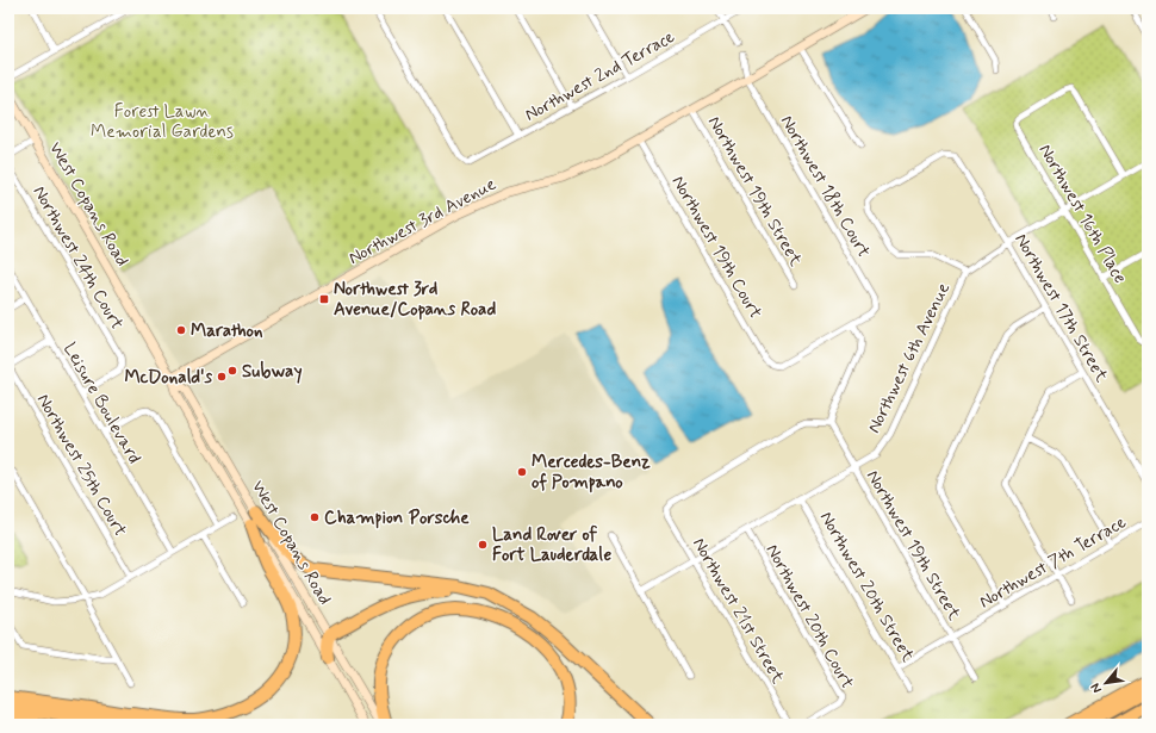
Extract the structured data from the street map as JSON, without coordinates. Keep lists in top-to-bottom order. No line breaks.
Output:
{"streets":{"main road":["West Copans Road","Northwest 3rd Avenue"],"street":["Northwest 2nd Terrace","Northwest 18th Court","Northwest 19th Street","Northwest 16th Place","Northwest 19th Court","Northwest 24th Court","Northwest 17th Street","Northwest 6th Avenue","Leisure Boulevard","Northwest 25th Court","Northwest 7th Terrace","Northwest 20th Street","Northwest 21st Street","Northwest 20th Court"]},"crossings":[["Northwest 18th Court","Northwest 3rd Avenue"],["Northwest 18th Court","Northwest 19th Court"],["Northwest 19th Street","Northwest 3rd Avenue"],["Northwest 19th Street","Northwest 6th Avenue"],["Northwest 19th Street","Northwest 7th Terrace"],["Northwest 19th Street","Northwest 21st Street"],["West Copans Road","Northwest 3rd Avenue"],["Northwest 16th Place","Northwest 6th Avenue"],["Northwest 3rd Avenue","Northwest 19th Court"],["Northwest 24th Court","Leisure Boulevard"],["Northwest 17th Street","Northwest 6th Avenue"],["Northwest 6th Avenue","Northwest 20th Street"],["Northwest 6th Avenue","Northwest 21st Street"],["Northwest 6th Avenue","Northwest 20th Court"],["Northwest 7th Terrace","Northwest 20th Street"]],"parks":["Forest Lawn Memorial Gardens"],"places":{"transit":["Northwest 3rd Avenue/Copans Road"],"other":["Marathon","Subway","McDonald's","Mercedes-Benz of Pompano","Champion Porsche","Land Rover of Fort Lauderdale"]},"north":"bottom left"}
